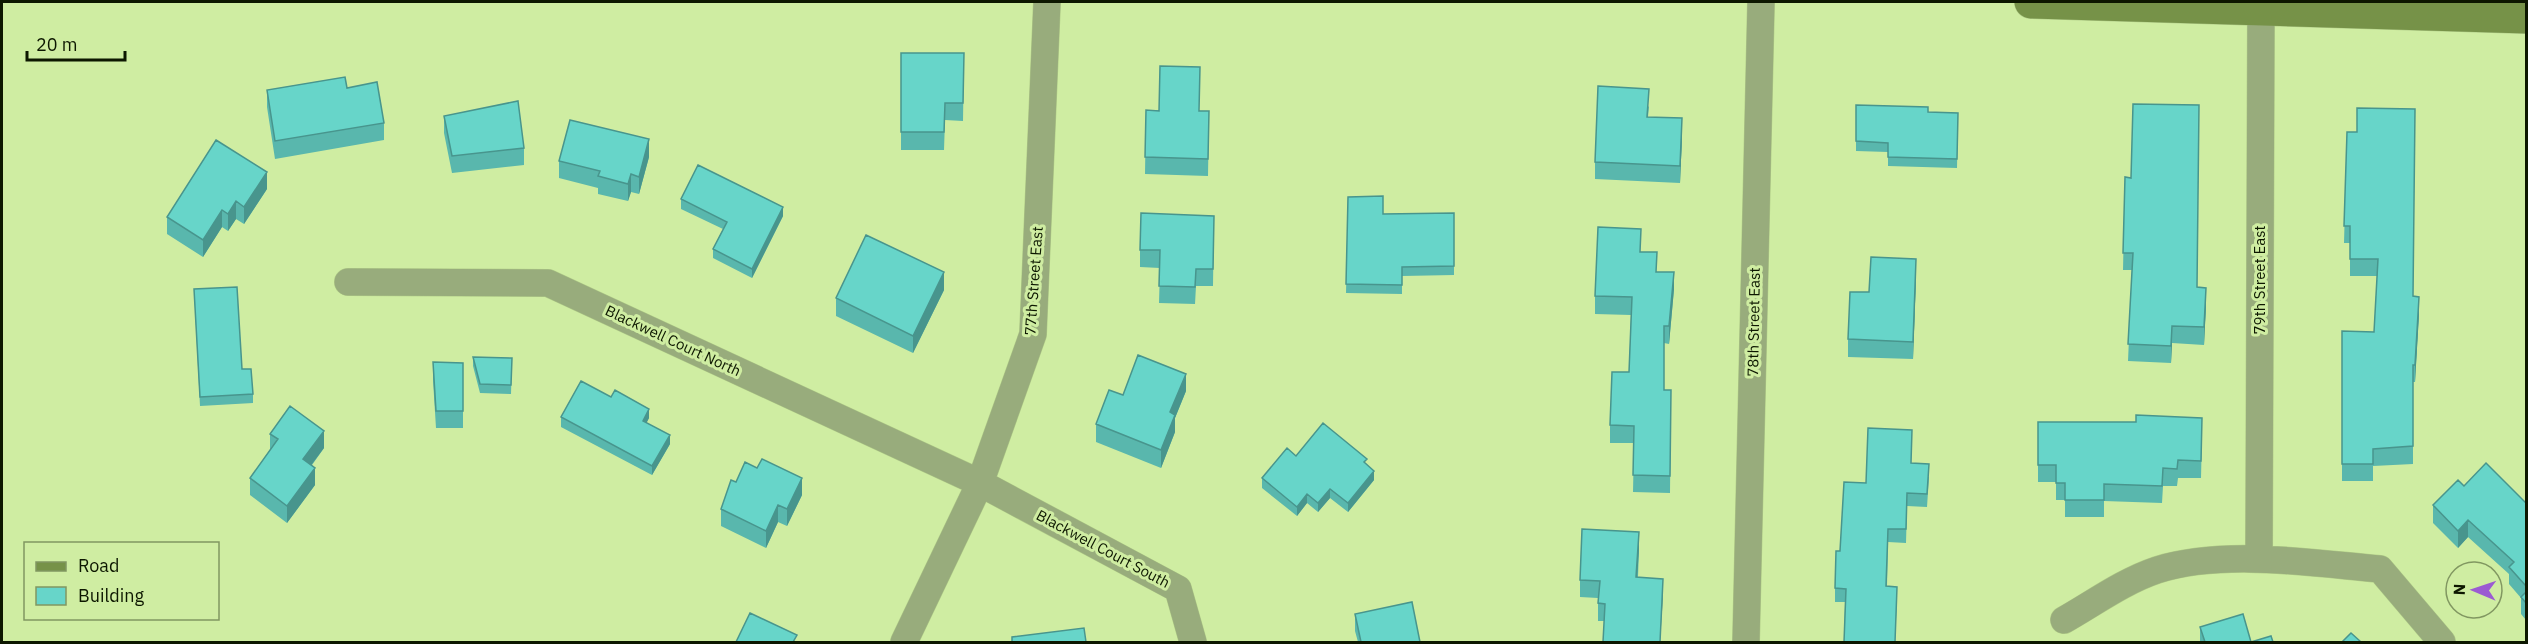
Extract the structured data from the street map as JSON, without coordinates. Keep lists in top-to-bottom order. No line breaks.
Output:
{"streets":{"street":["79th Street East","77th Street East","78th Street East","Blackwell Court North","Blackwell Court South"]},"crossings":[["77th Street East","Blackwell Court North"],["77th Street East","Blackwell Court South"],["Blackwell Court North","Blackwell Court South"]],"legend":["Road","Building"],"scale_bar":"20 m","north":"left"}
